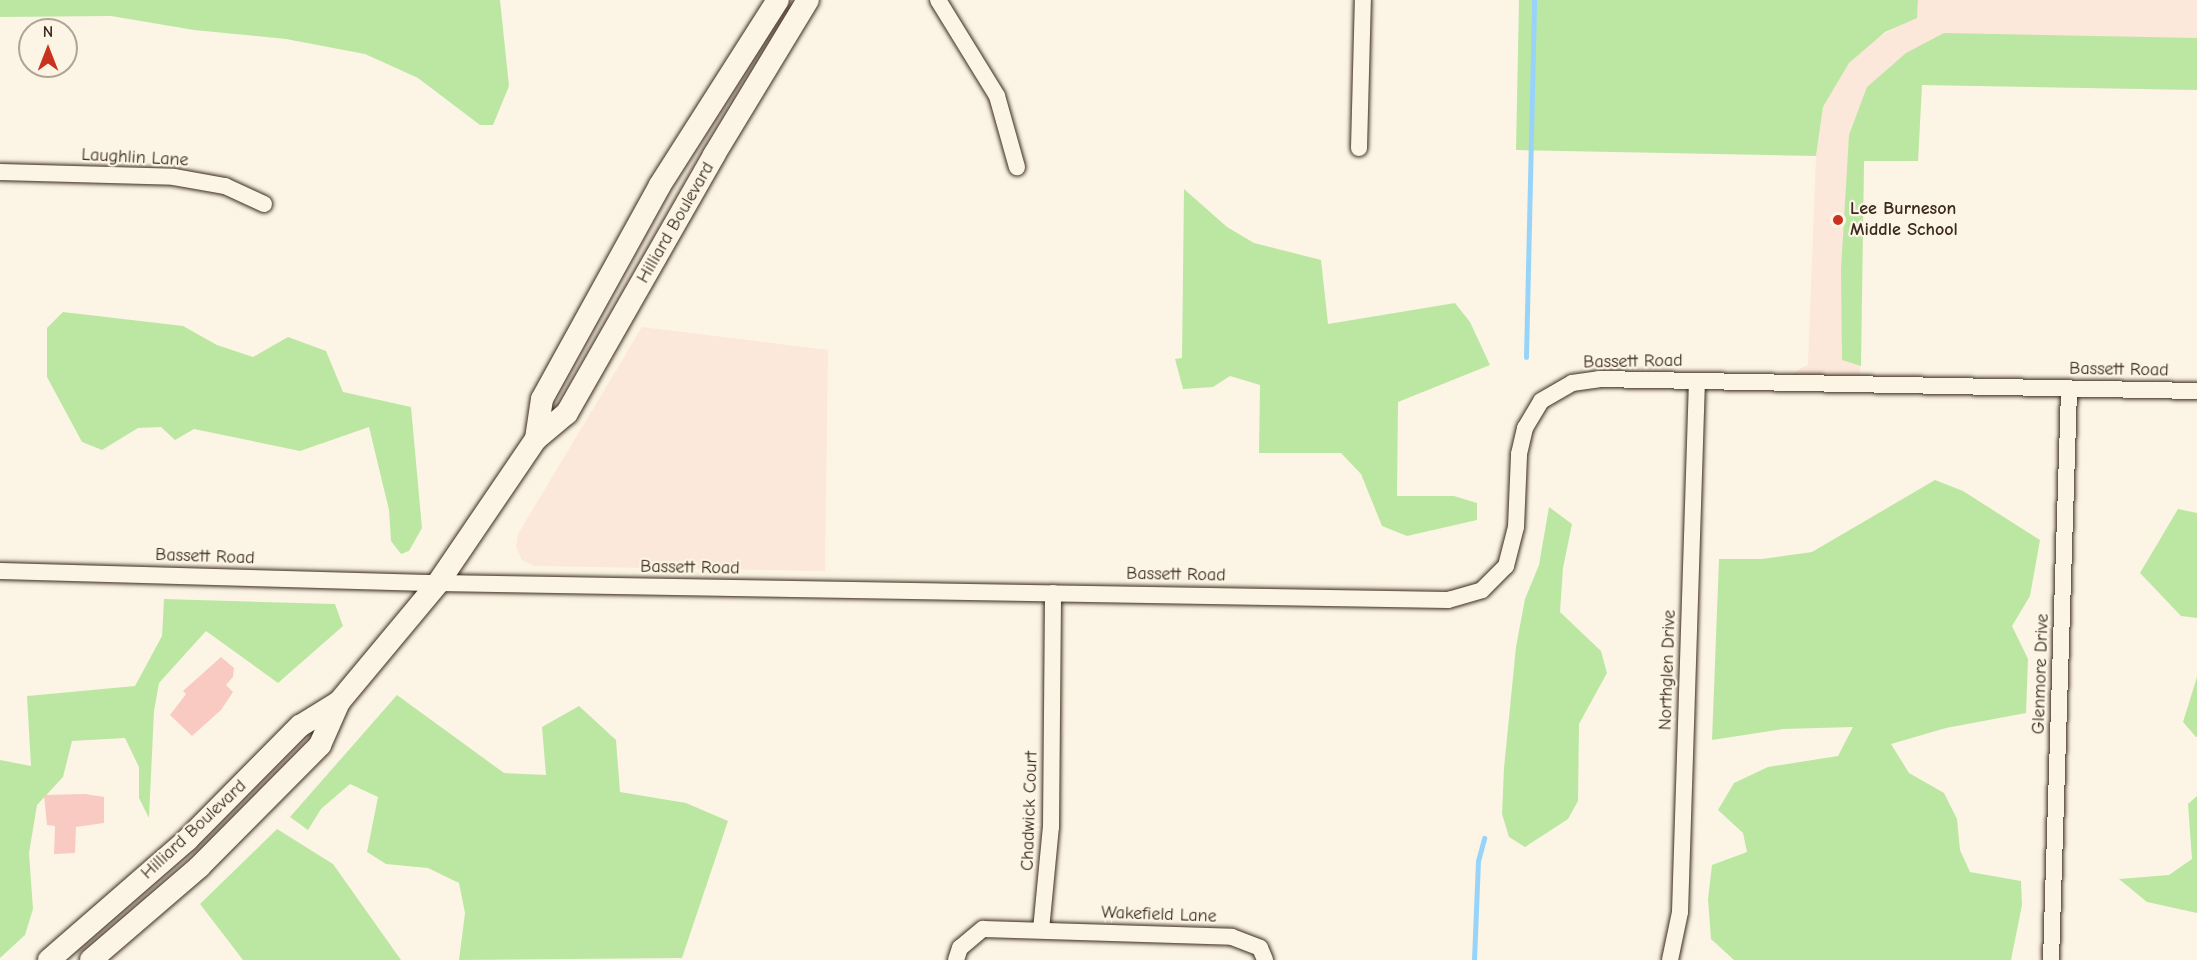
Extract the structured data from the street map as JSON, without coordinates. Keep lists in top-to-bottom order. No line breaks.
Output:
{"streets":{"main road":["Hilliard Boulevard"],"street":["Laughlin Lane","Bassett Road","Northglen Drive","Glenmore Drive","Chadwick Court","Wakefield Lane"]},"crossings":[["Hilliard Boulevard","Bassett Road"],["Bassett Road","Northglen Drive"],["Bassett Road","Glenmore Drive"],["Bassett Road","Chadwick Court"],["Chadwick Court","Wakefield Lane"]],"places":["Lee Burneson Middle School"],"north":"top"}
